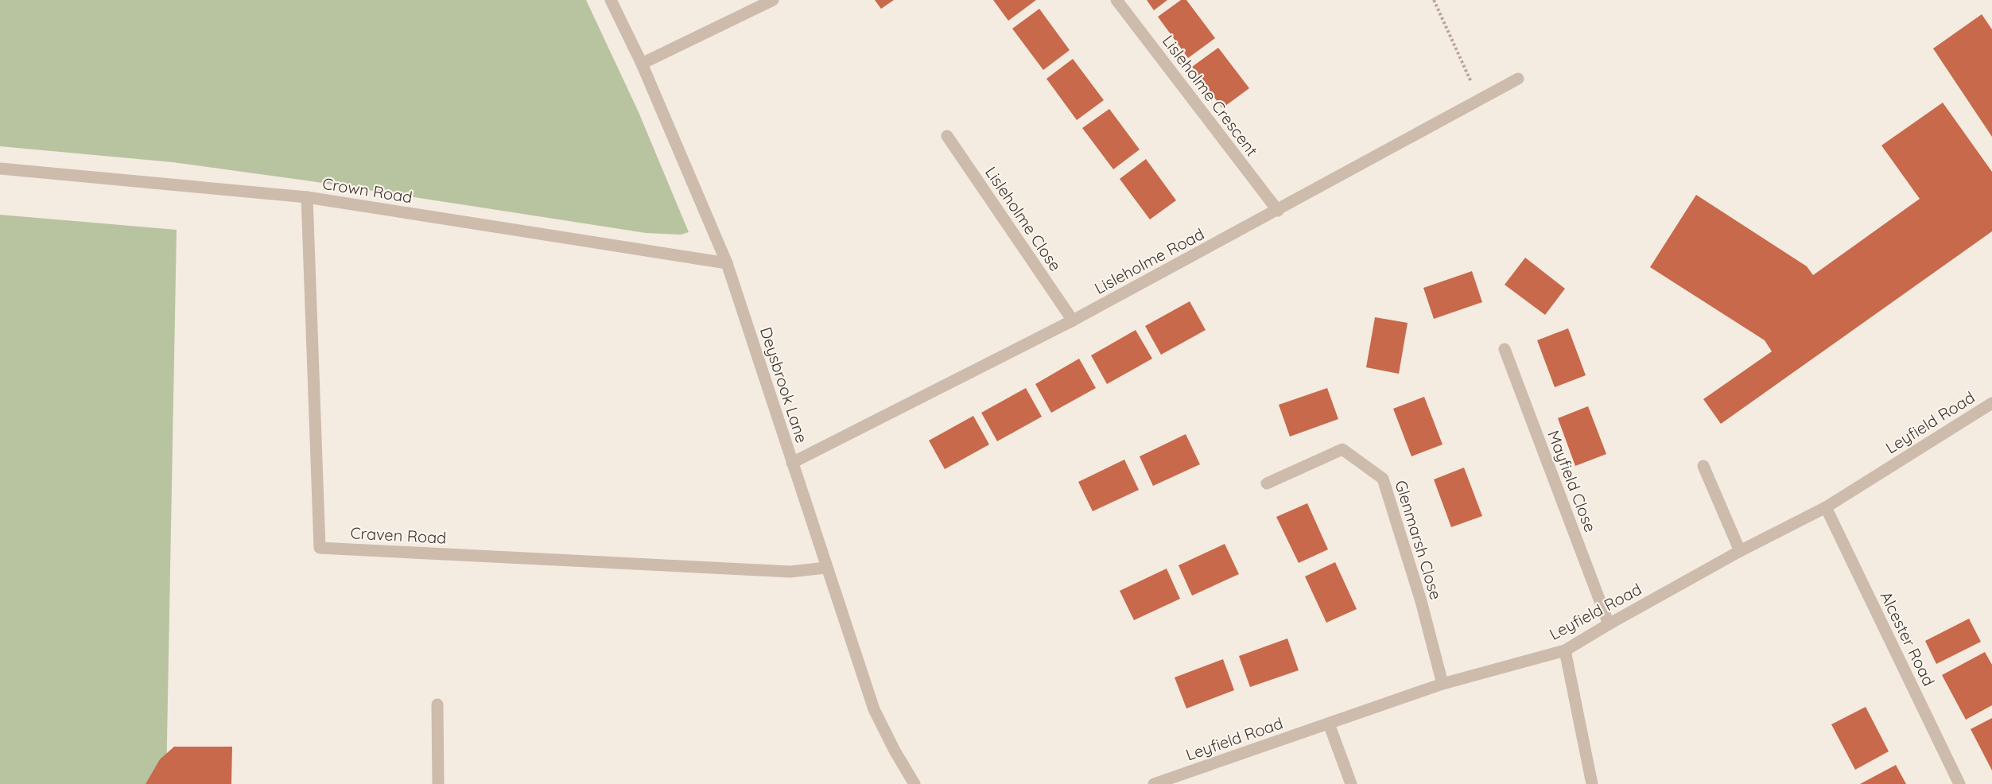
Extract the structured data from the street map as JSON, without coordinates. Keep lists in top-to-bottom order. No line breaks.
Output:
{"streets":{"street":["Lisleholme Crescent","Crown Road","Lisleholme Close","Lisleholme Road","Deysbrook Lane","Leyfield Road","Mayfield Close","Craven Road","Glenmarsh Close","Alcester Road"]},"crossings":[["Lisleholme Crescent","Lisleholme Road"],["Crown Road","Deysbrook Lane"],["Crown Road","Craven Road"],["Lisleholme Close","Lisleholme Road"],["Lisleholme Road","Deysbrook Lane"],["Deysbrook Lane","Craven Road"],["Leyfield Road","Mayfield Close"],["Leyfield Road","Glenmarsh Close"],["Leyfield Road","Alcester Road"]]}
